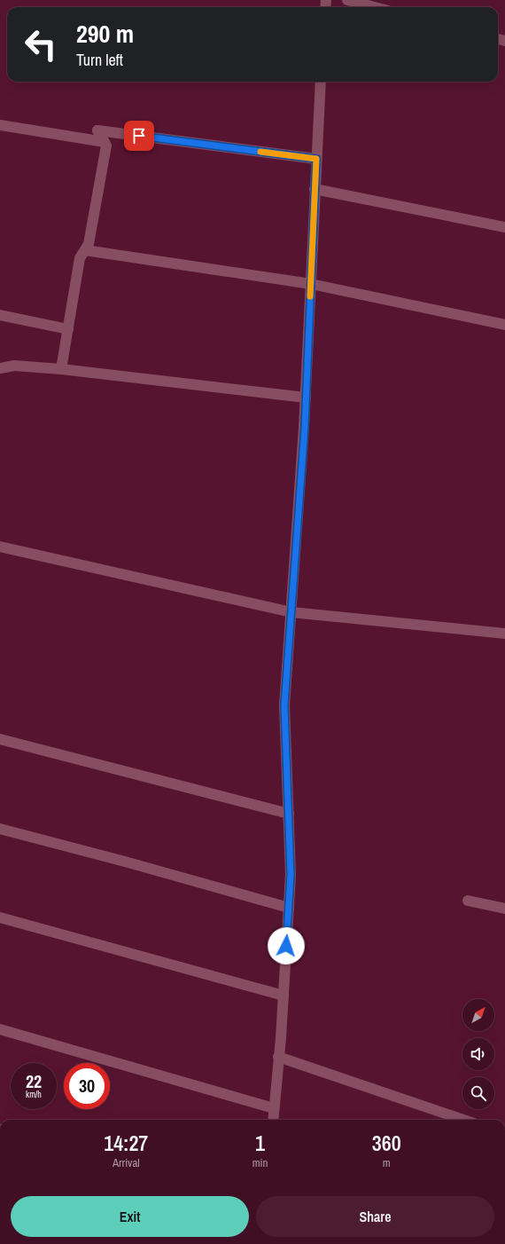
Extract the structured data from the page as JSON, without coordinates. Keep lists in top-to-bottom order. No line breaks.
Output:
{"north":"top right","page":{"turn":["290 m","Turn left"],"speed":"22 km/h","limit":"30","eta":["14:27","Arrival","1","min","360","m"],"buttons":["Exit","Share"]}}
